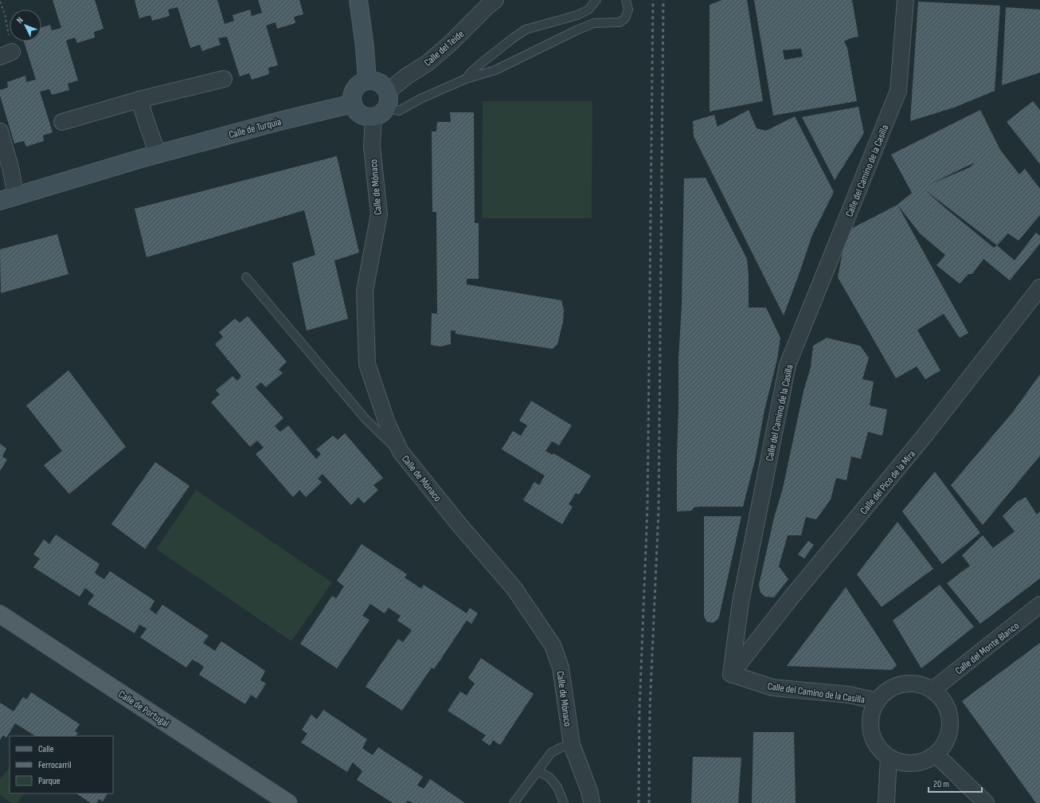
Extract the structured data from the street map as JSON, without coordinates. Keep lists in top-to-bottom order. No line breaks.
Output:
{"streets":{"main road":["Calle de Portugal"],"street":["Calle del Teide","Calle de Turquía","Calle del Camino de la Casilla","Calle de Mónaco","Calle del Pico de la Mira","Calle del Monte Blanco"]},"crossings":[["Calle del Teide","Calle de Turquía"],["Calle del Teide","Calle de Mónaco"],["Calle de Turquía","Calle de Mónaco"],["Calle del Camino de la Casilla","Calle del Pico de la Mira"],["Calle del Camino de la Casilla","Calle del Monte Blanco"]],"legend":["Calle","Ferrocarril","Parque"],"scale_bar":"20 m","north":"top left"}
